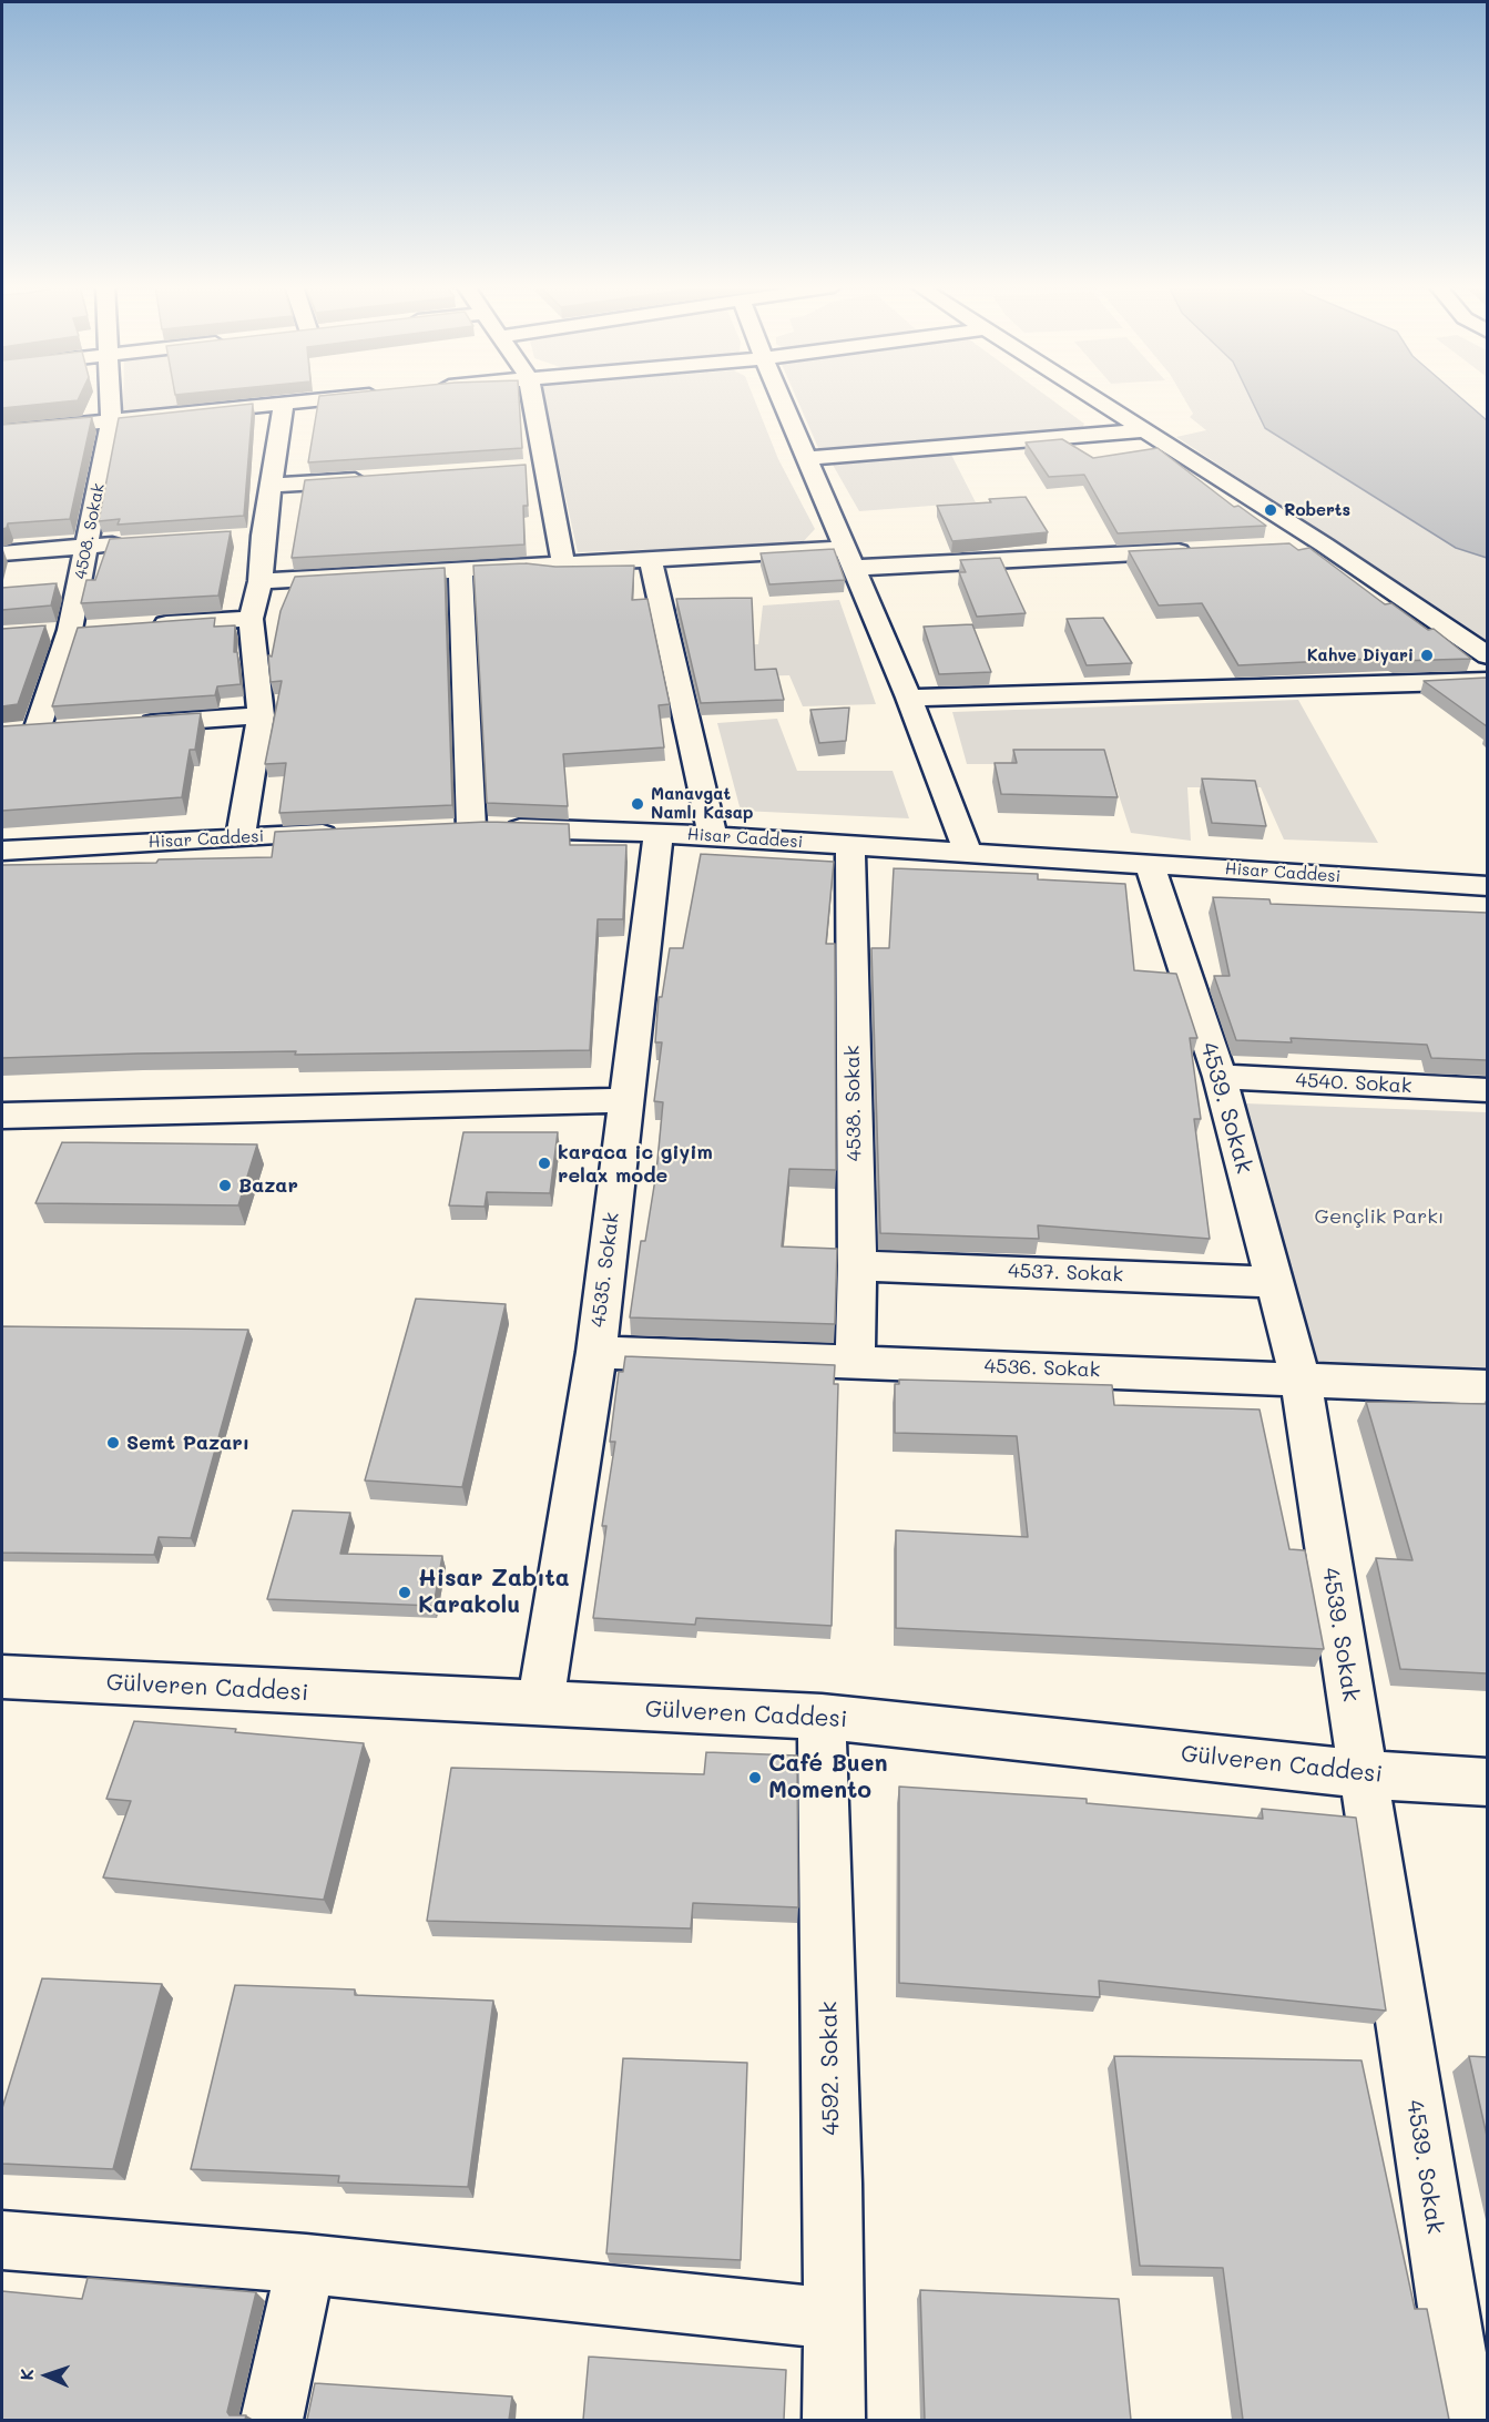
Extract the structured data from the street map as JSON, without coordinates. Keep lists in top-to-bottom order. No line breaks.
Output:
{"streets":{"street":["4508. Sokak","Hisar Caddesi","4540. Sokak","4538. Sokak","4539. Sokak","4535. Sokak","4537. Sokak","4536. Sokak","Gülveren Caddesi","4592. Sokak"]},"crossings":[["Hisar Caddesi","4538. Sokak"],["Hisar Caddesi","4539. Sokak"],["Hisar Caddesi","4535. Sokak"],["4540. Sokak","4539. Sokak"],["4538. Sokak","4537. Sokak"],["4538. Sokak","4536. Sokak"],["4539. Sokak","4537. Sokak"],["4539. Sokak","4536. Sokak"],["4539. Sokak","Gülveren Caddesi"],["4535. Sokak","4536. Sokak"],["4535. Sokak","Gülveren Caddesi"],["Gülveren Caddesi","4592. Sokak"]],"parks":["Gençlik Parkı"],"places":["Roberts","Kahve Diyari","Manavgat Namlı Kasap","karaca ic giyim relax mode","Bazar","Semt Pazarı","Hisar Zabıta Karakolu","Café Buen Momento"],"north":"left"}
